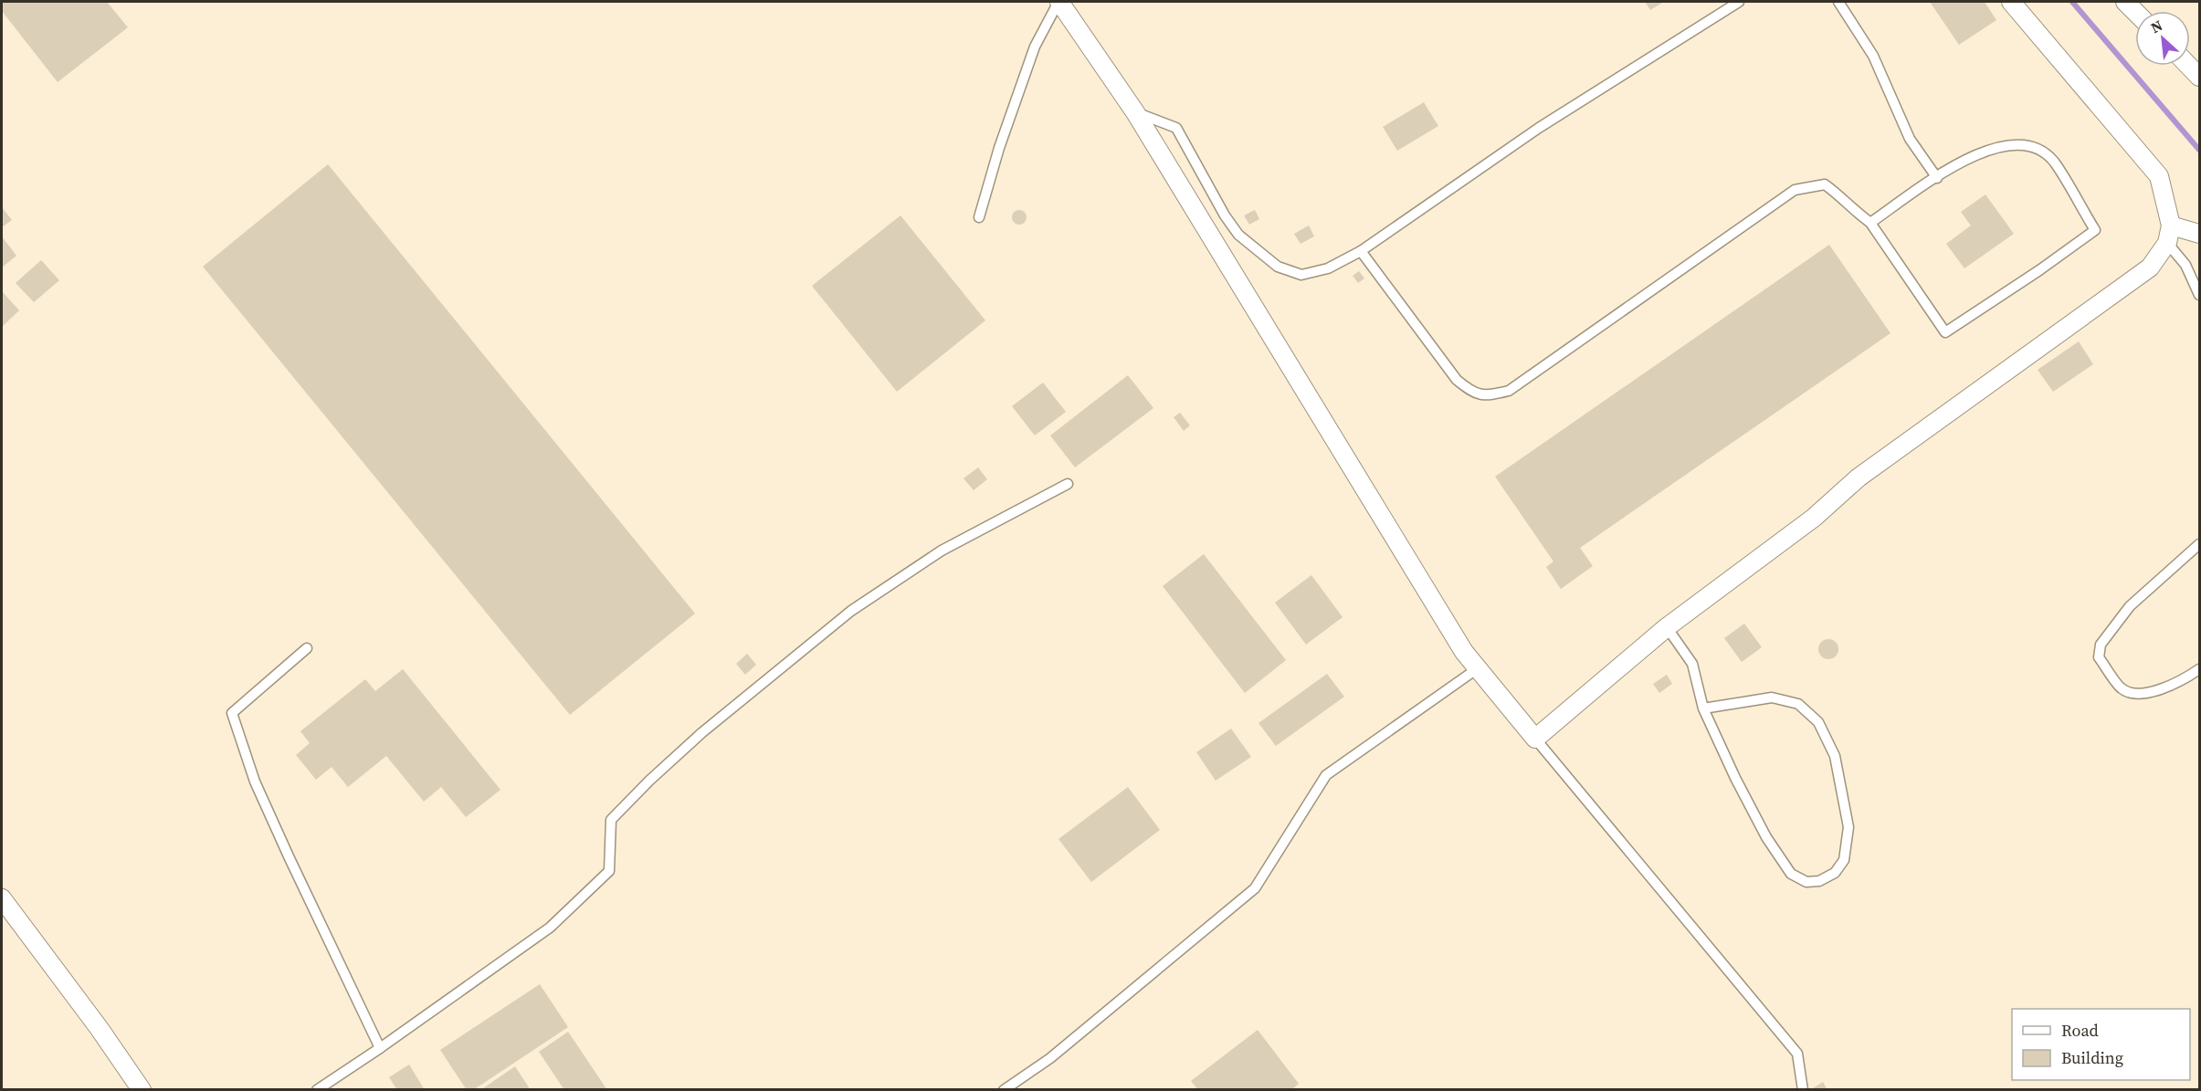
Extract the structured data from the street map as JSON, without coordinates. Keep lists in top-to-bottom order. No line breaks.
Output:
{"legend":["Road","Building"],"north":"top left"}
